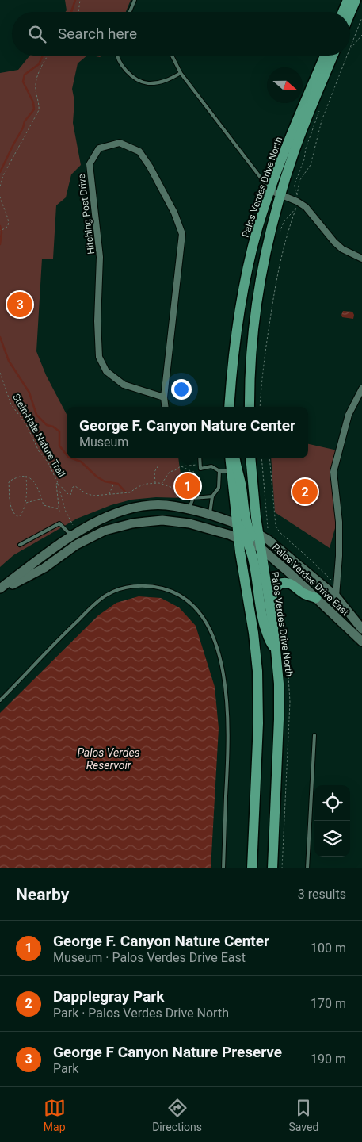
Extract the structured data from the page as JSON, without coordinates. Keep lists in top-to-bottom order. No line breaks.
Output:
{"streets":{"main road":["Palos Verdes Drive North","Palos Verdes Drive East"],"street":["Hitching Post Drive"],"path":["Stein-Hale Nature Trail"]},"crossings":[["Palos Verdes Drive North","Palos Verdes Drive East"]],"water":["Palos Verdes Reservoir"],"north":"right","page":{"search":"Search here","pins":["3","1","2"],"popup":["George F. Canyon Nature Center","Museum"],"heading":["Nearby","3 results"],"list":[{"mark":"1","name":"George F. Canyon Nature Center","note":"Museum · Palos Verdes Drive East","value":"100 m"},{"mark":"2","name":"Dapplegray Park","note":"Park · Palos Verdes Drive North","value":"170 m"},{"mark":"3","name":"George F Canyon Nature Preserve","note":"Park","value":"190 m"}],"nav":["Map","Directions","Saved"]}}
